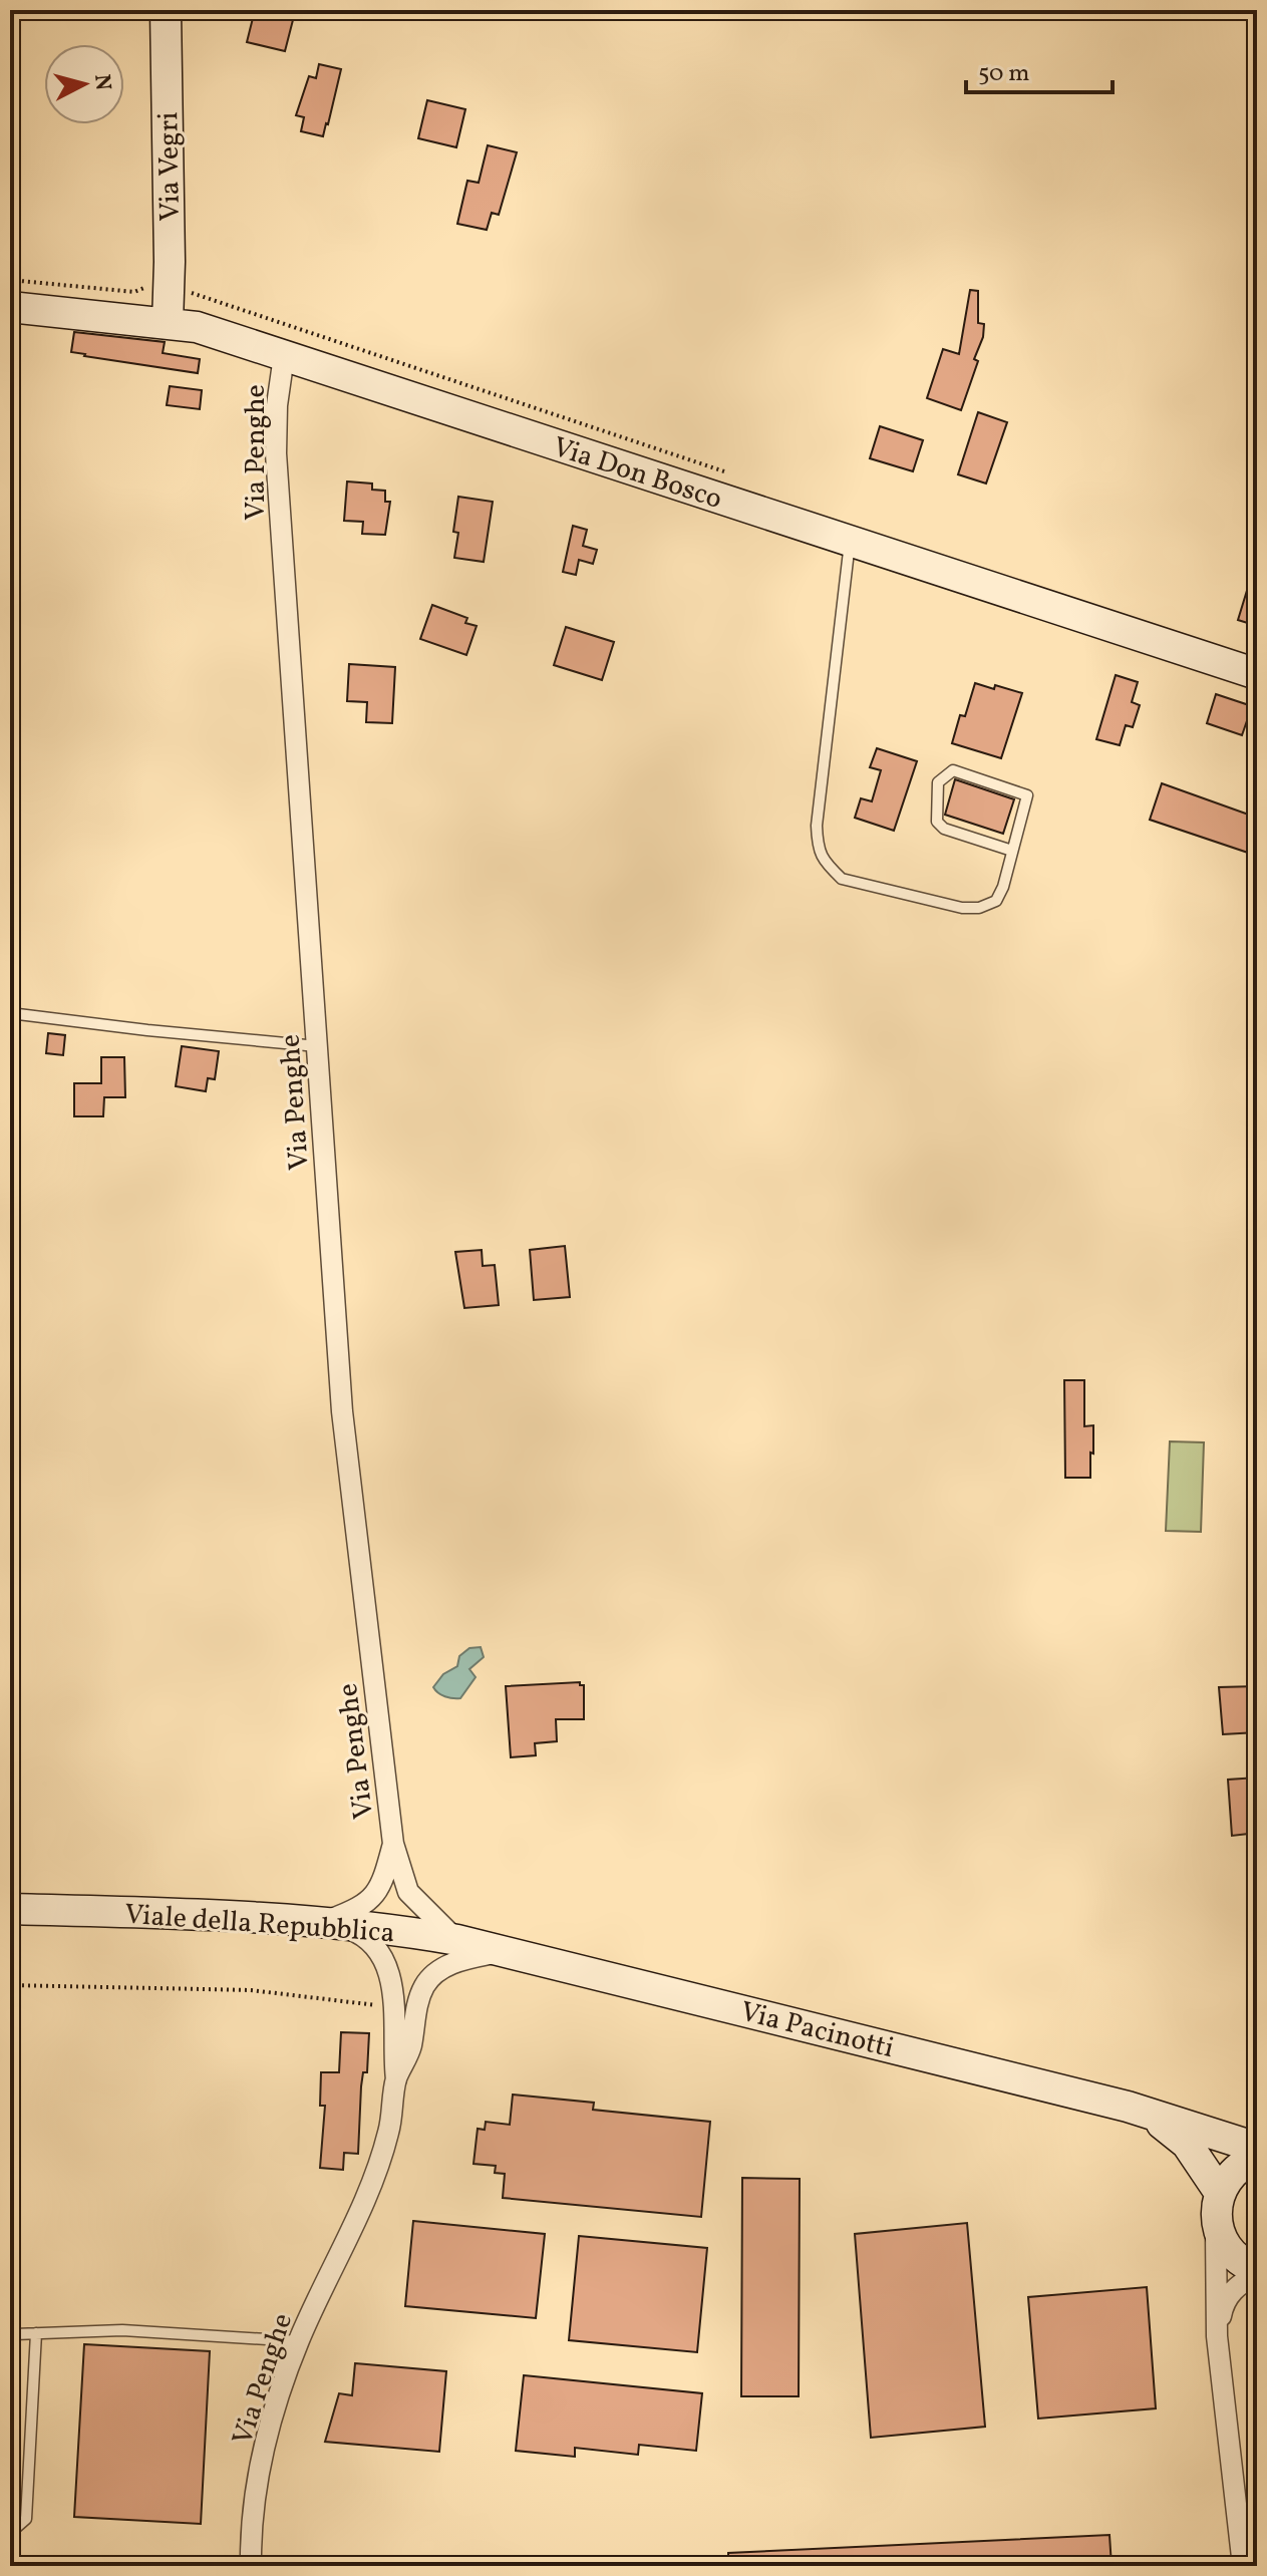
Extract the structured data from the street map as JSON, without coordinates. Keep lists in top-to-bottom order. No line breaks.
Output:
{"streets":{"street":["Via Vegri","Via Penghe","Via Don Bosco","Viale della Repubblica","Via Pacinotti"]},"crossings":[["Via Vegri","Via Don Bosco"],["Via Penghe","Via Don Bosco"],["Via Penghe","Viale della Repubblica"],["Via Penghe","Via Pacinotti"],["Viale della Repubblica","Via Pacinotti"]],"scale_bar":"50 m","north":"right"}
